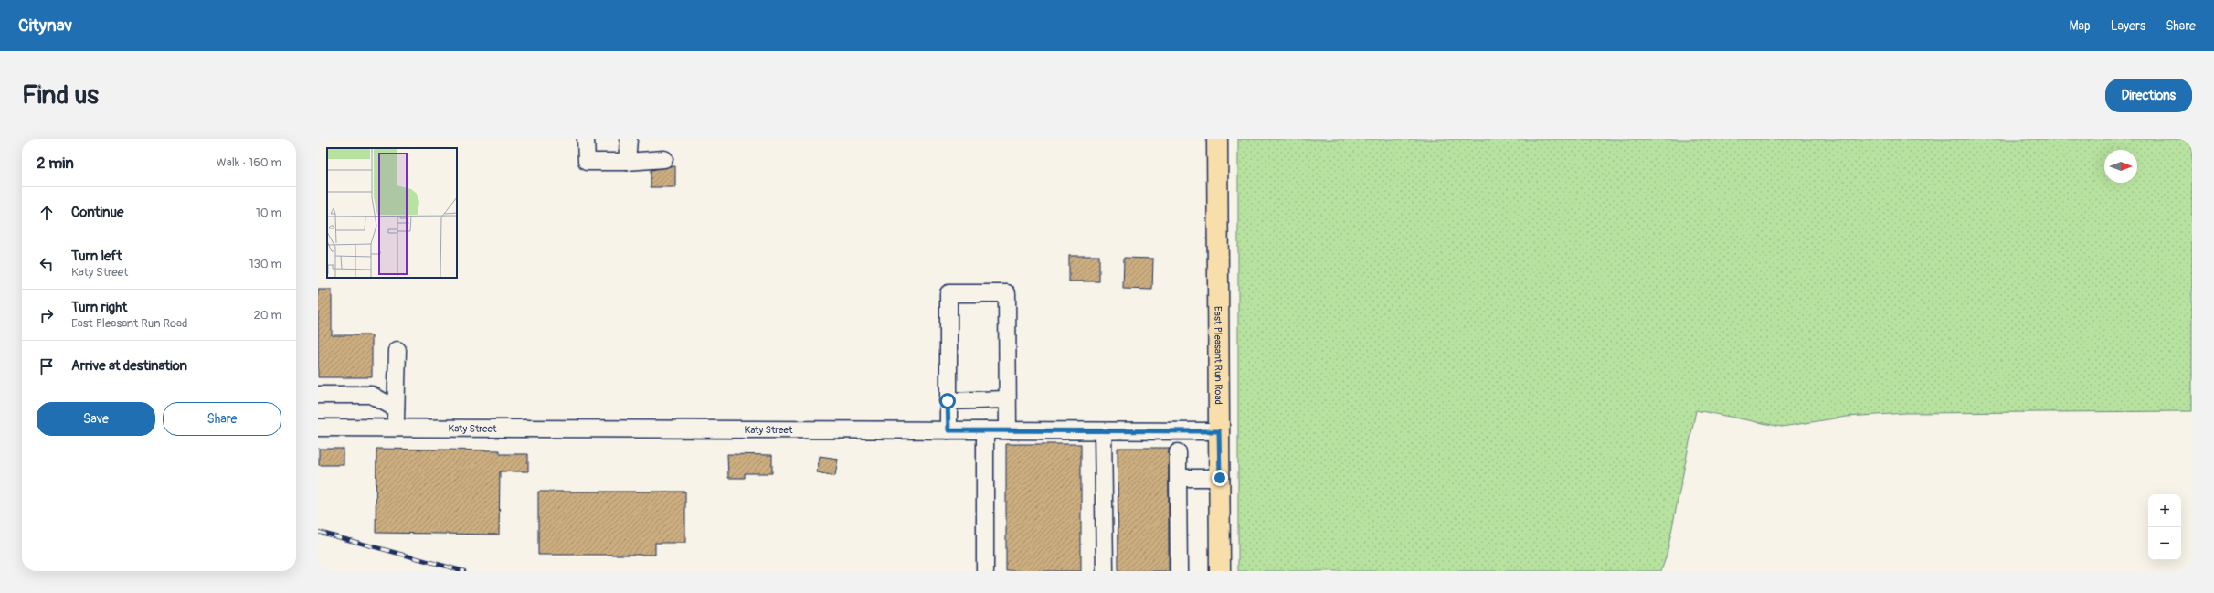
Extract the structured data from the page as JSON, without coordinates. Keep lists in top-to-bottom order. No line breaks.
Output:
{"streets":{"main road":["East Pleasant Run Road"],"street":["Katy Street"]},"crossings":[["East Pleasant Run Road","Katy Street"]],"north":"right","page":{"header":"Citynav","nav":["Map","Layers","Share"],"buttons":["Directions",["Save","Share"]],"title":"Find us","heading":["2 min","Walk · 160 m"],"list":[["Continue","10 m"],["Turn left","Katy Street","130 m"],["Turn right","East Pleasant Run Road","20 m"],"Arrive at destination"],"map_buttons":["+","−"]}}
